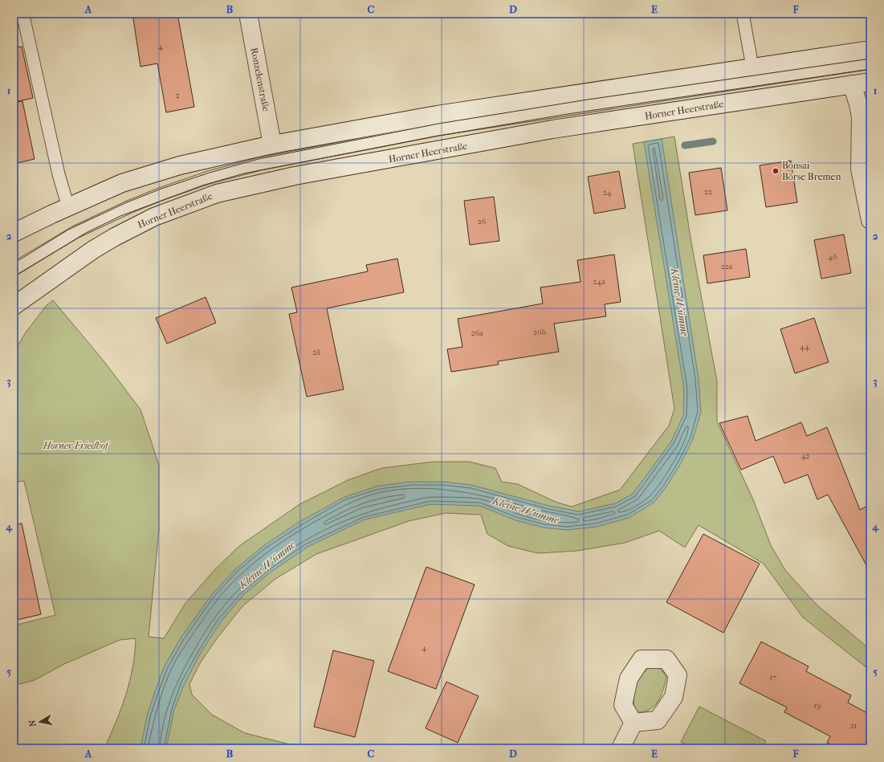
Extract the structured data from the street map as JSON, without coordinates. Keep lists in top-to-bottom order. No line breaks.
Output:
{"streets":{"main road":["Ronzelenstraße","Horner Heerstraße"]},"water":["Kleine Wümme"],"parks":["Horner Friedhof"],"places":["Bonsai Börse Bremen"],"house_numbers":["4","2","22","24","26","46","22a","24a","26b","26a","44","28","42","4","17","19","21"],"north":"left","grid":{"columns":["A","B","C","D","E","F"],"rows":["1","2","3","4","5"]}}
